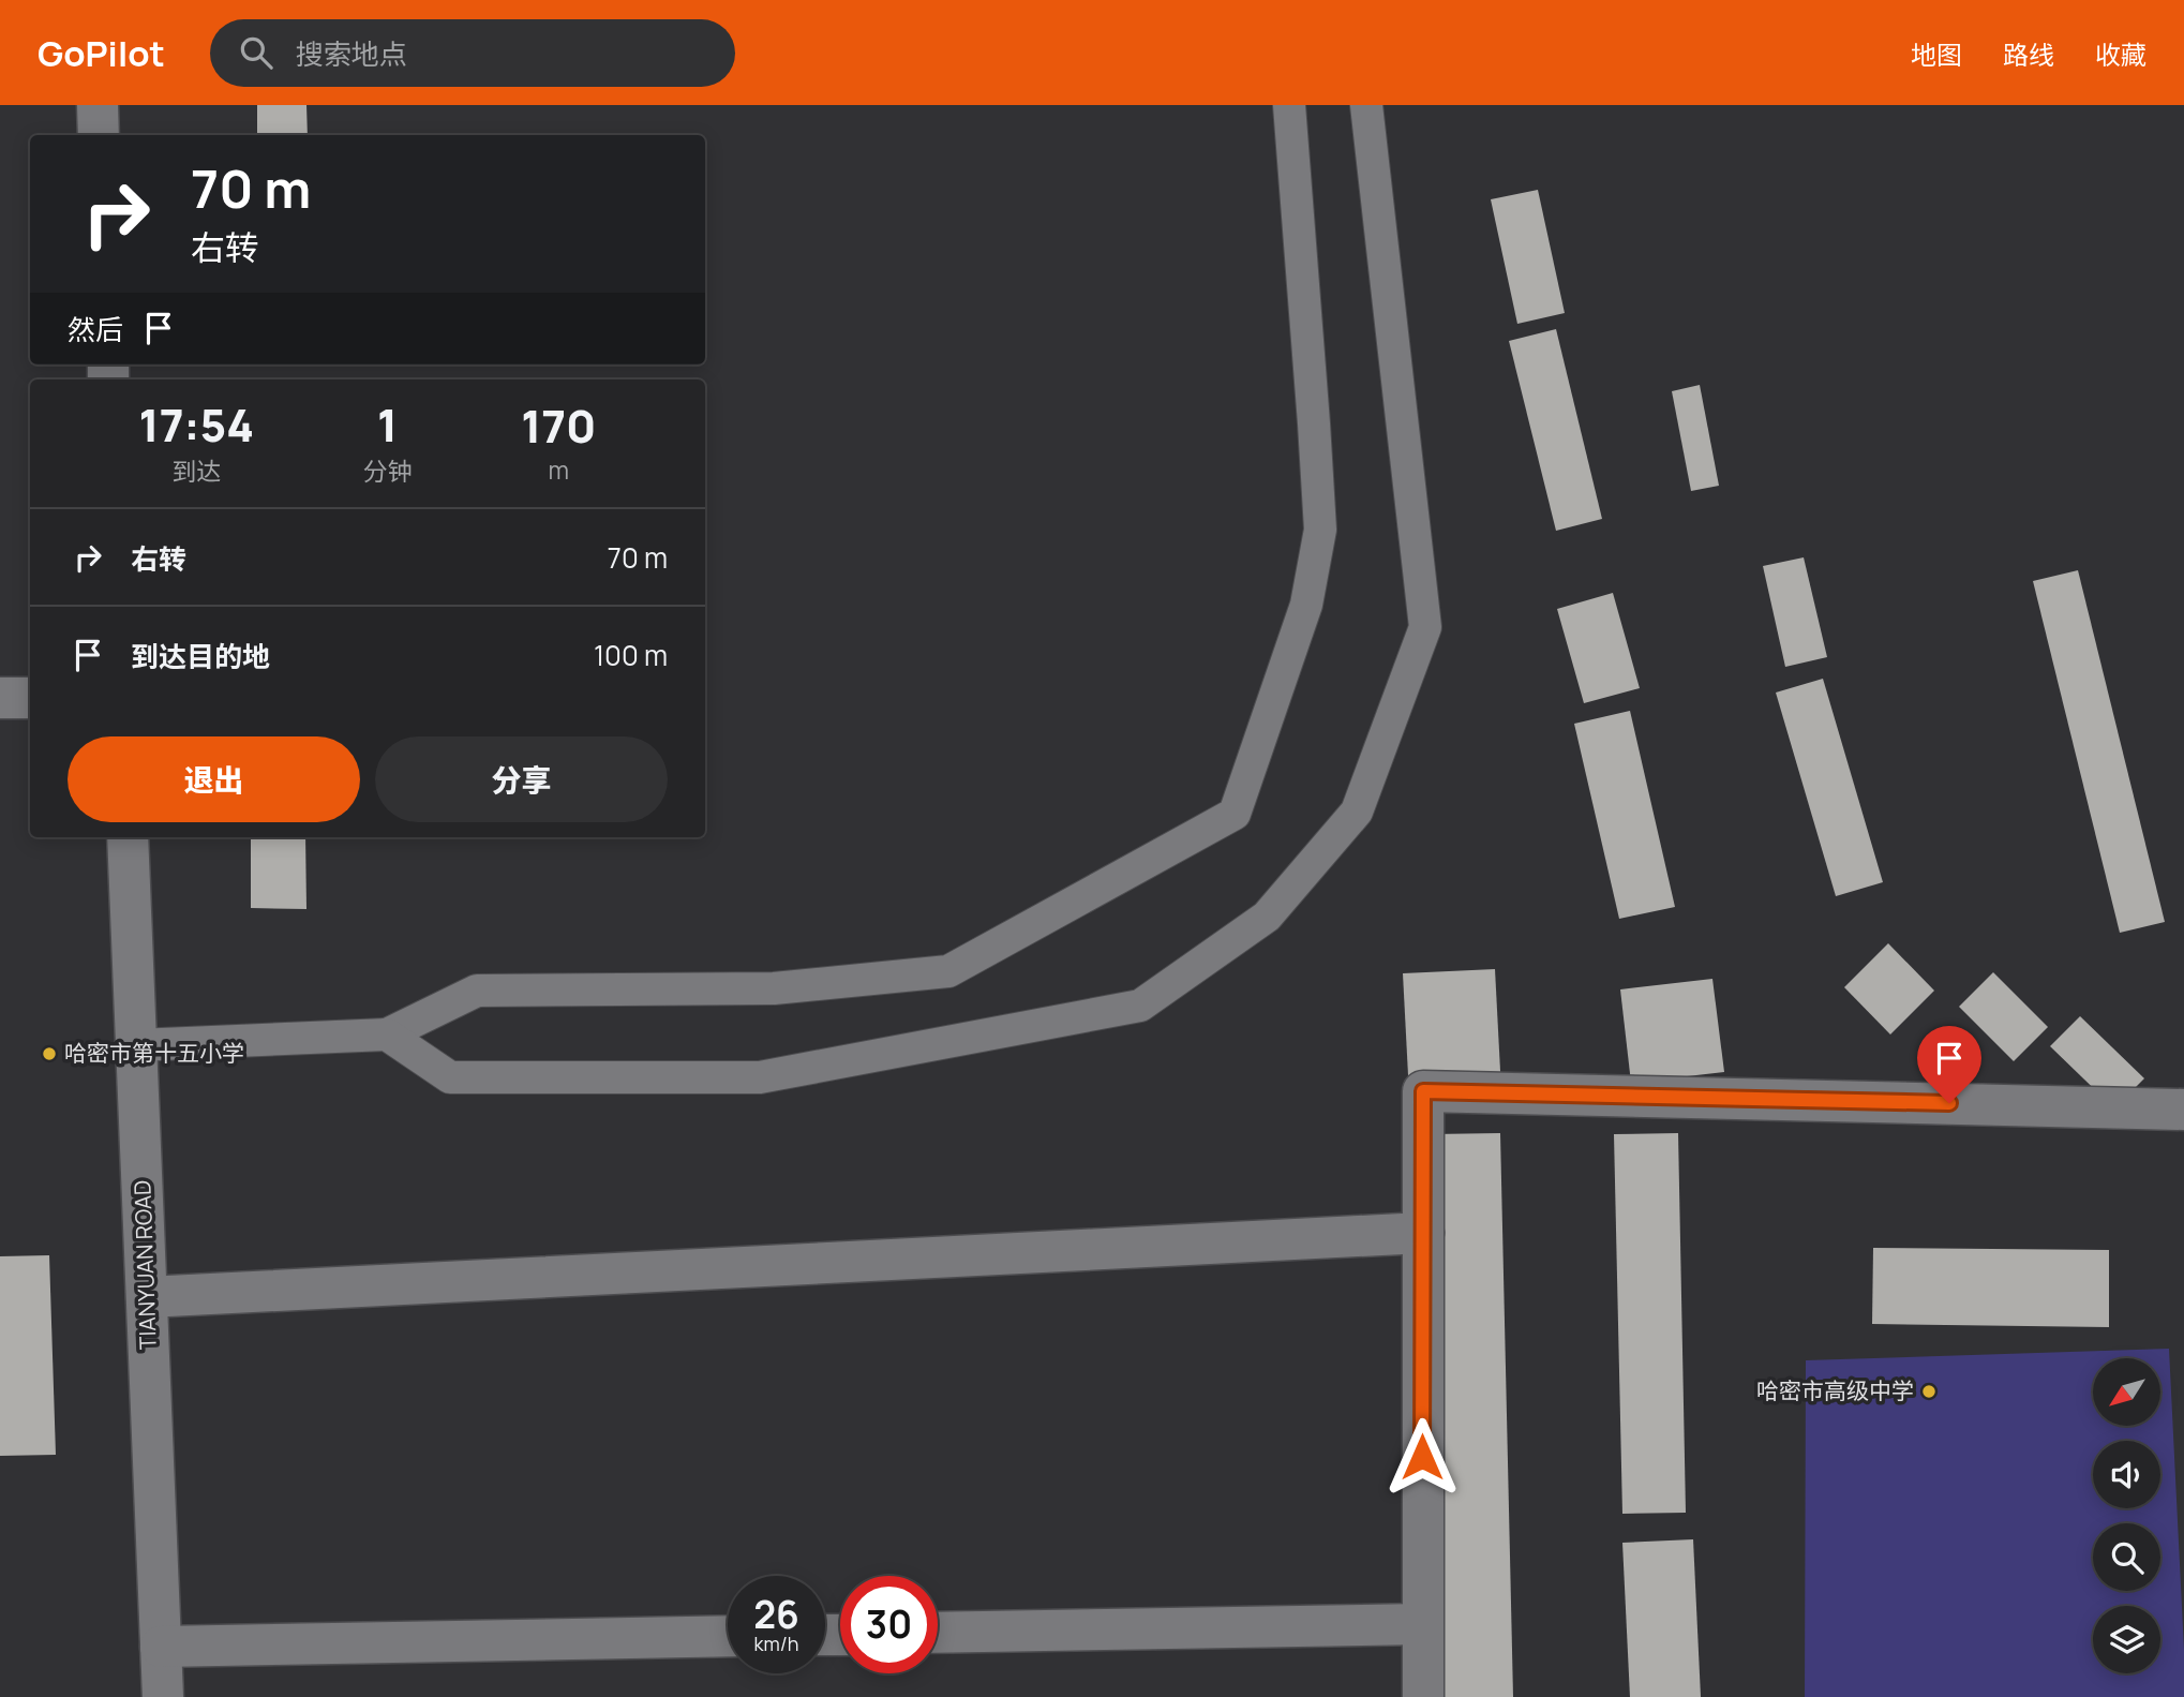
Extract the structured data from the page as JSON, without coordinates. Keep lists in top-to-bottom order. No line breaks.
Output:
{"streets":{"street":["TIANYUAN ROAD"]},"places":["哈密市第十五小学","哈密市高级中学"],"north":"bottom left","page":{"header":"GoPilot","search":"搜索地点","nav":["地图","路线","收藏"],"turn":["70 m","右转"],"then":"然后","eta":["17:54","到达","1","分钟","170","m"],"list":[{"name":"右转","value":"70 m"},{"name":"到达目的地","value":"100 m"}],"buttons":["退出","分享"],"speed":"26 km/h","limit":"30"}}
